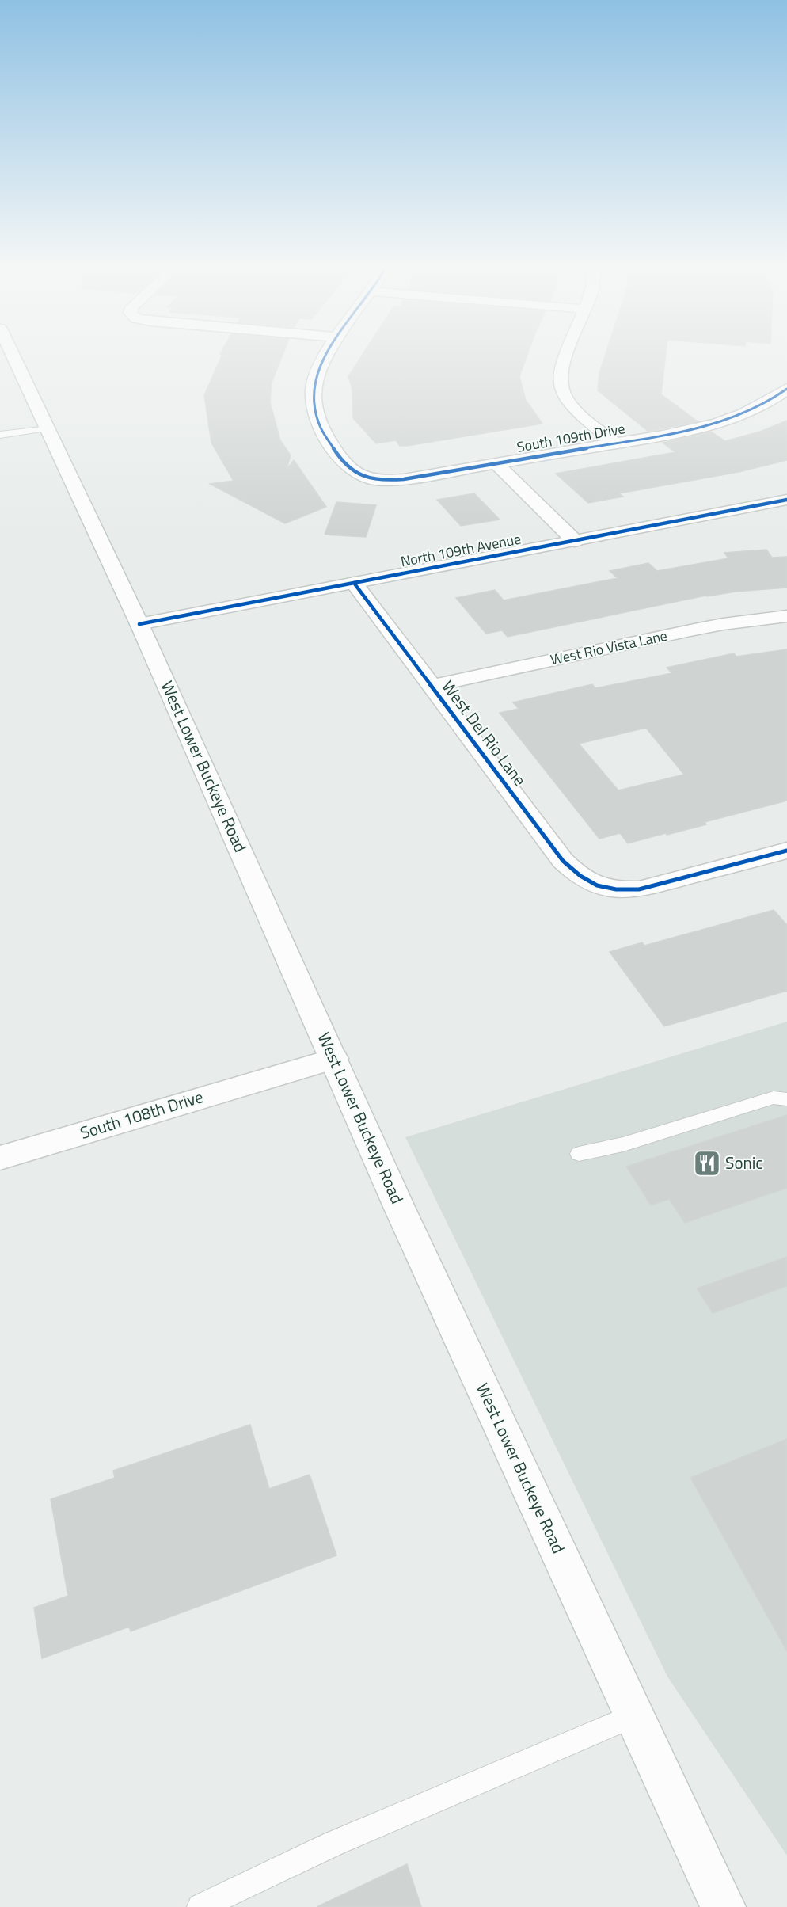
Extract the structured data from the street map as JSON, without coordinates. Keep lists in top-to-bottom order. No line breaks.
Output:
{"streets":{"street":["South 109th Drive","North 109th Avenue","West Rio Vista Lane","West Del Rio Lane","West Lower Buckeye Road","South 108th Drive"]},"crossings":[["North 109th Avenue","West Del Rio Lane"],["North 109th Avenue","West Lower Buckeye Road"],["West Rio Vista Lane","West Del Rio Lane"],["West Lower Buckeye Road","South 108th Drive"]],"places":{"restaurant":["Sonic"]}}
